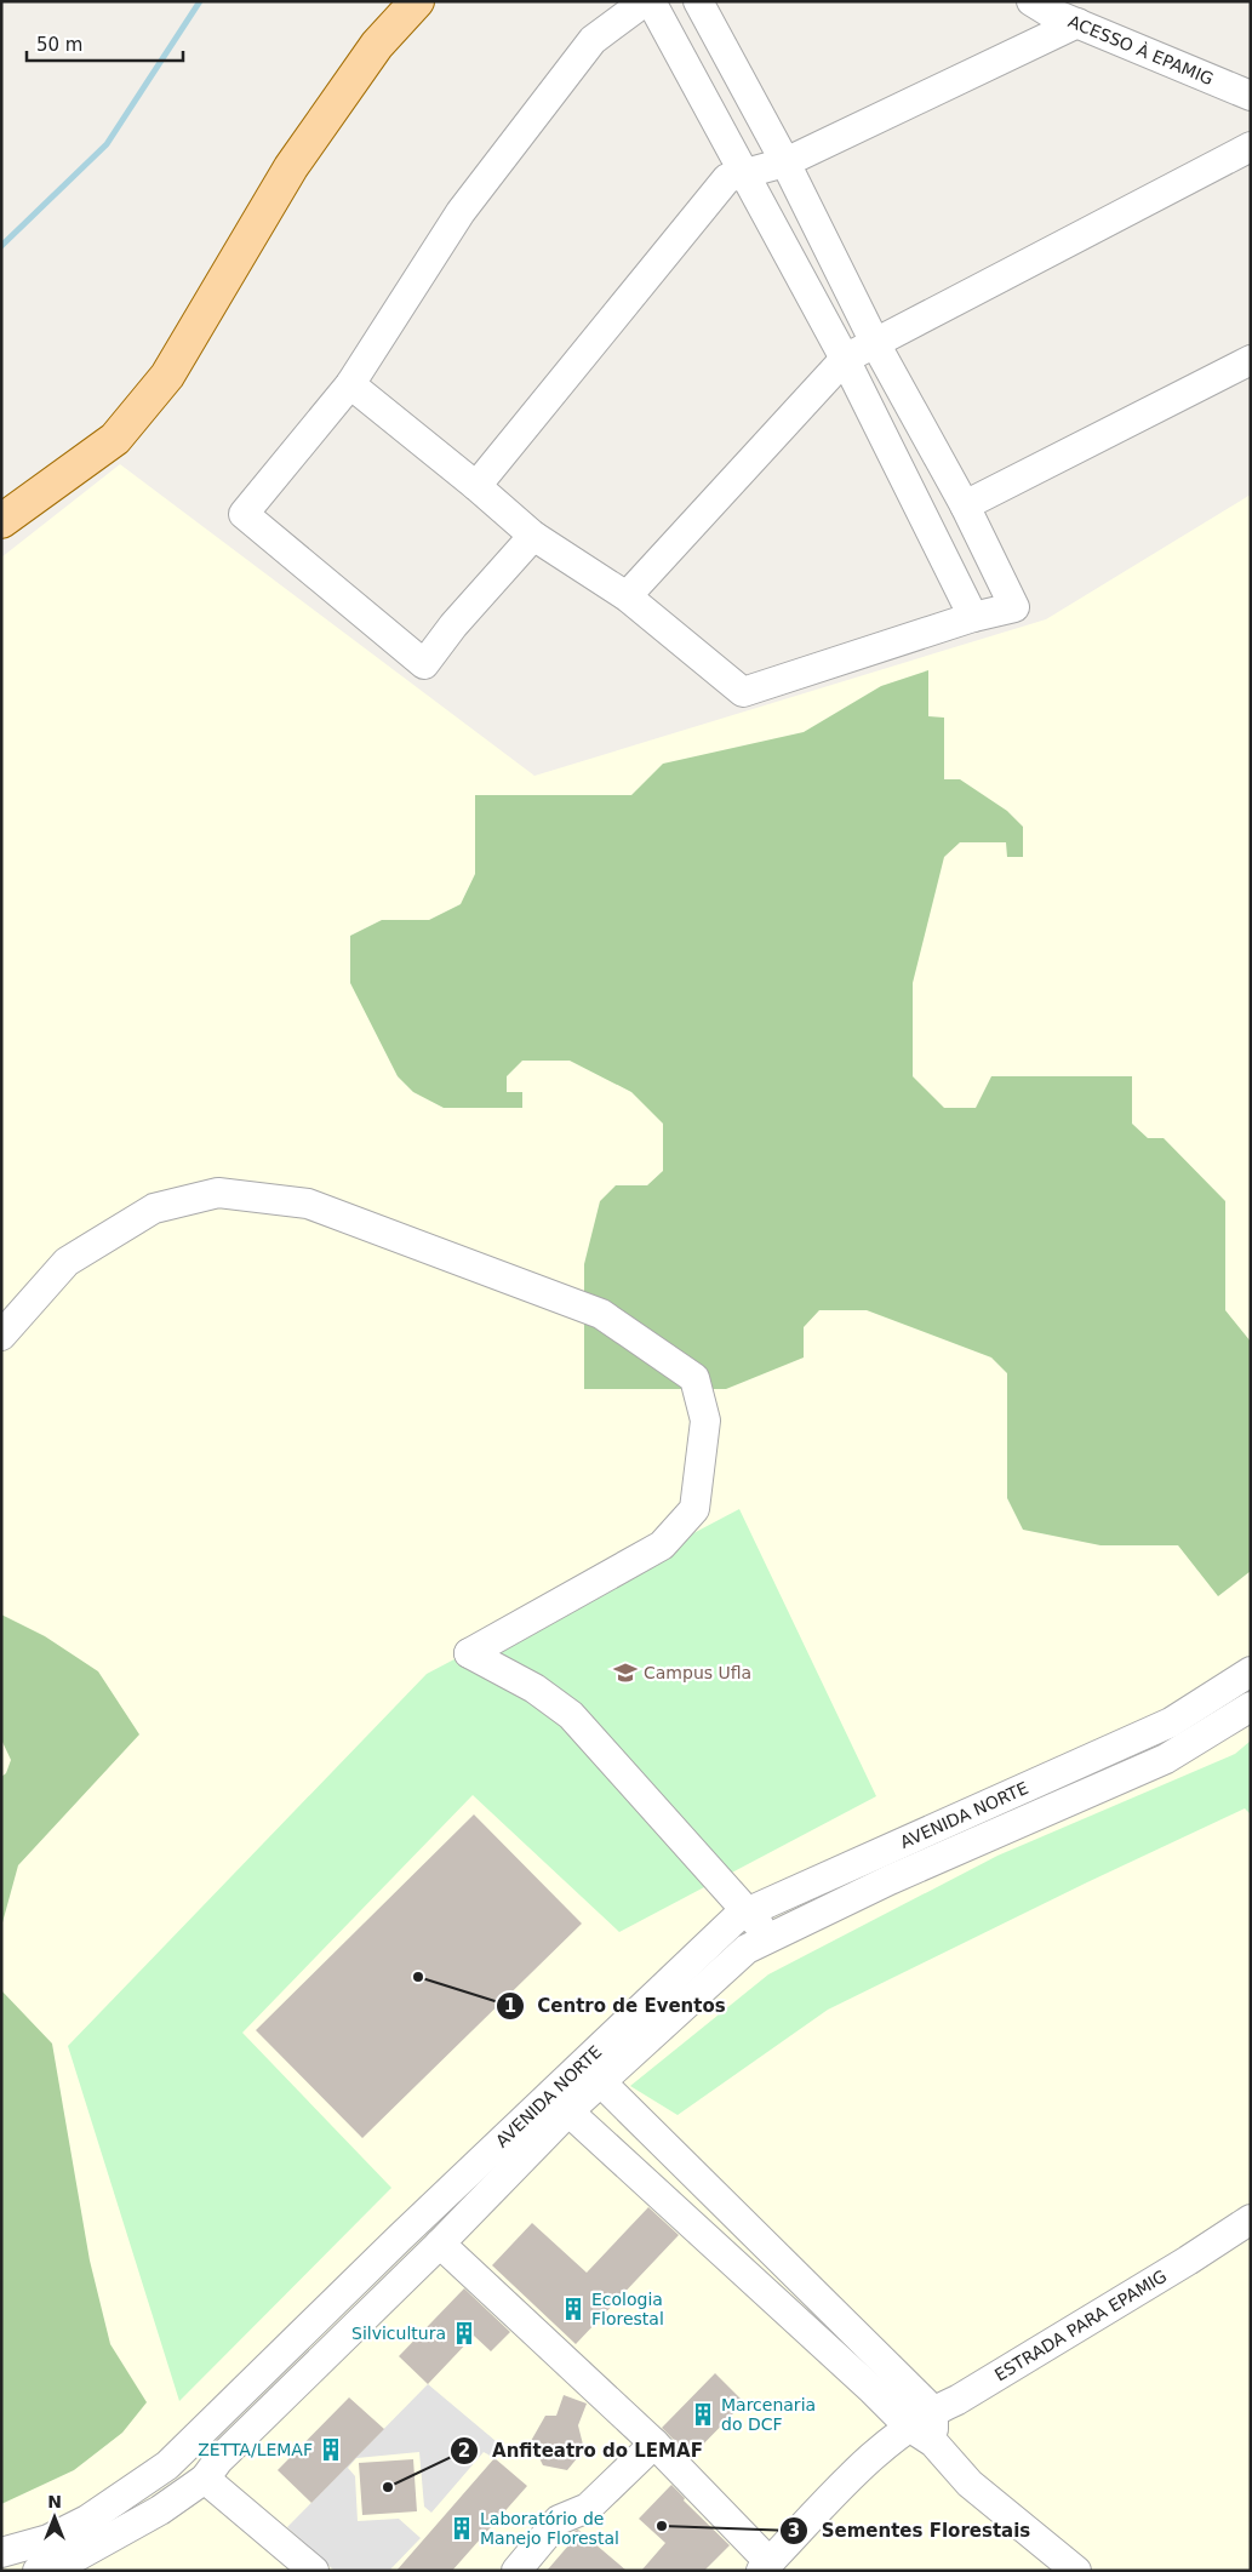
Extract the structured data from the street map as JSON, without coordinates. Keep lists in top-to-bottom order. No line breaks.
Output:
{"streets":{"street":["ACESSO À EPAMIG","AVENIDA NORTE","ESTRADA PARA EPAMIG"]},"places":{"school or university":["Campus Ufla"],"other":["Centro de Eventos","Anfiteatro do LEMAF","Sementes Florestais"],"building":["Ecologia Florestal","Silvicultura","Marcenaria do DCF","ZETTA/LEMAF","Laboratório de Manejo Florestal"]},"scale_bar":"50 m","north":"top"}
